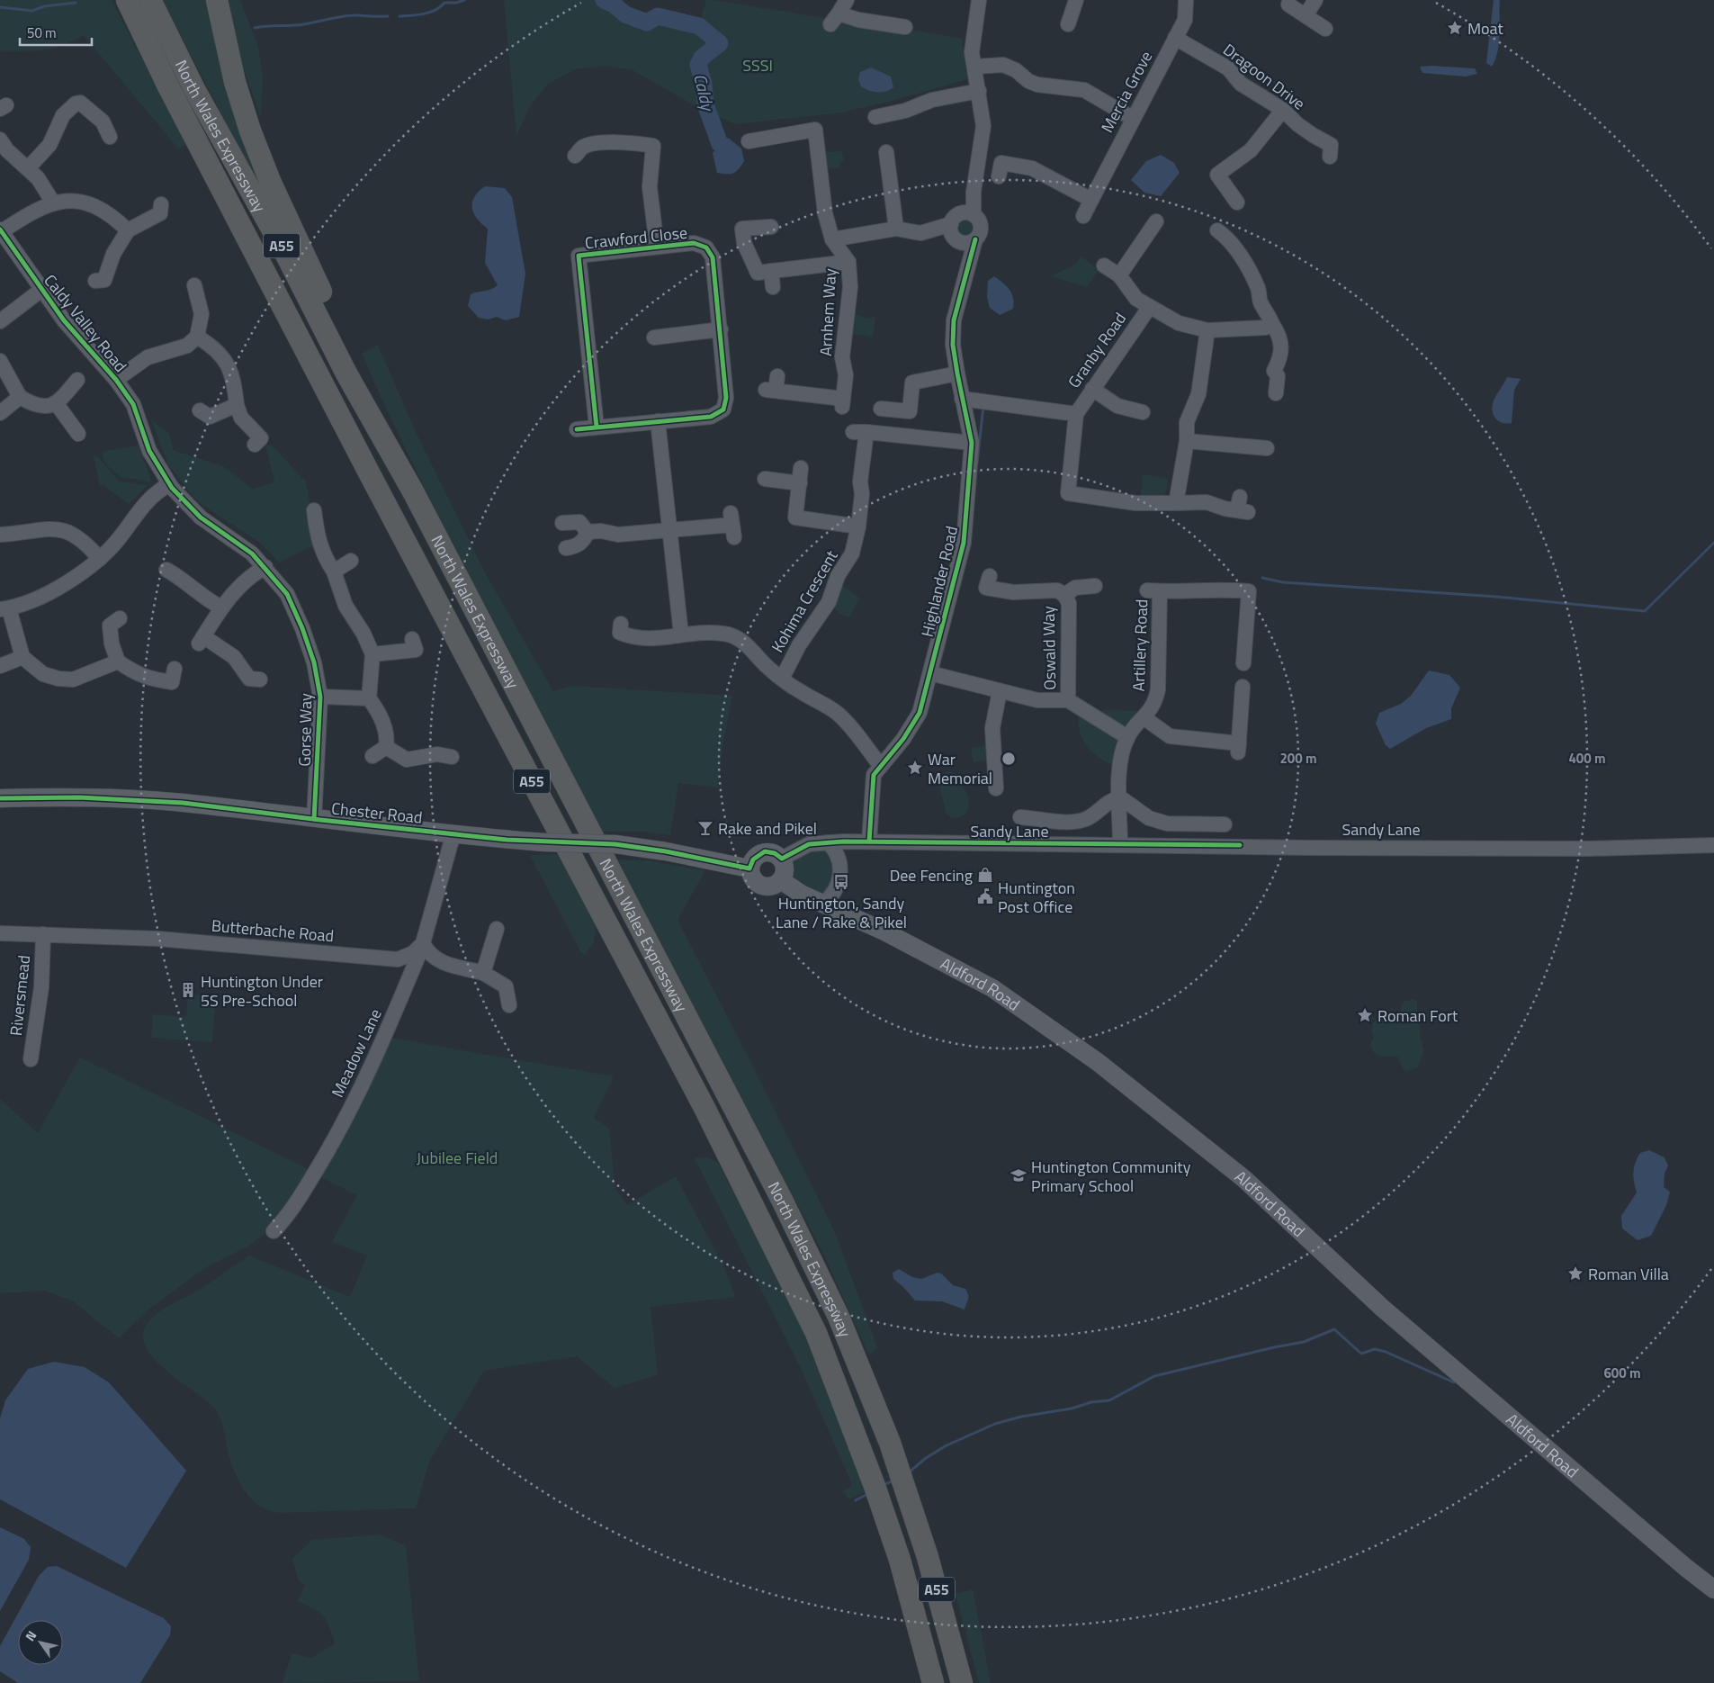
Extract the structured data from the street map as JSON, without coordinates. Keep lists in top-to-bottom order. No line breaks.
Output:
{"streets":{"highway":["North Wales Expressway","A55"],"main road":["Chester Road","Aldford Road"],"street":["Dragoon Drive","Mercia Grove","Crawford Close","Arnhem Way","Caldy Valley Road","Granby Road","Highlander Road","Kohima Crescent","Artillery Road","Oswald Way","Gorse Way","Sandy Lane","Butterbache Road","Riversmead","Meadow Lane"]},"crossings":[["Dragoon Drive","Mercia Grove"],["Caldy Valley Road","Gorse Way"],["Highlander Road","Kohima Crescent"],["Highlander Road","Sandy Lane"],["Artillery Road","Sandy Lane"],["Gorse Way","Chester Road"],["Chester Road","Sandy Lane"],["Chester Road","Aldford Road"],["Sandy Lane","Aldford Road"],["Butterbache Road","Riversmead"],["Butterbache Road","Meadow Lane"]],"water":["Caldy"],"parks":["SSSI","Jubilee Field"],"places":{"place":["Moat","War Memorial","Roman Fort","Roman Villa"],"bar":["Rake and Pikel"],"shop":["Dee Fencing"],"bus stop":["Huntington, Sandy Lane / Rake & Pikel"],"public building":["Huntington Post Office"],"building":["Huntington Under 5S Pre-School"],"school or university":["Huntington Community Primary School"]},"scale_bar":"50 m","north":"top left","rings":["200 m","400 m","600 m"]}
